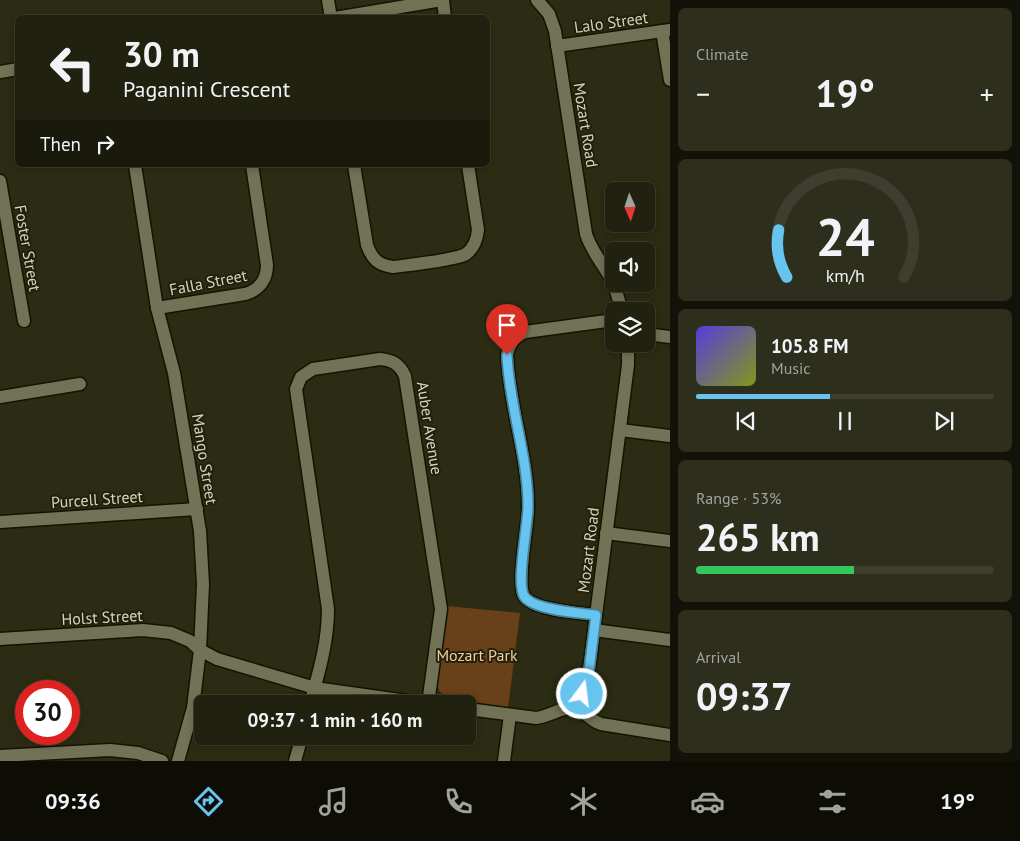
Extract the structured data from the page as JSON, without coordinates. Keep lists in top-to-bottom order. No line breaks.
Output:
{"streets":{"street":["Lalo Street","Mozart Road","Foster Street","Falla Street","Auber Avenue","Mango Street","Purcell Street","Holst Street"]},"crossings":[["Lalo Street","Mozart Road"],["Falla Street","Mango Street"],["Mango Street","Purcell Street"],["Mango Street","Holst Street"]],"parks":["Mozart Park"],"north":"bottom","page":{"tile":["Climate",["Range · 53%","265 km"],["Arrival","09:37"]],"turn":["30 m","Paganini Crescent"],"heat":["−","19°","+"],"then":"Then","song":["105.8 FM","Music"],"limit":"30","trip":"09:37 · 1 min · 160 m","tabs":["09:36","19°"],"gauge":["24","km/h"]}}
